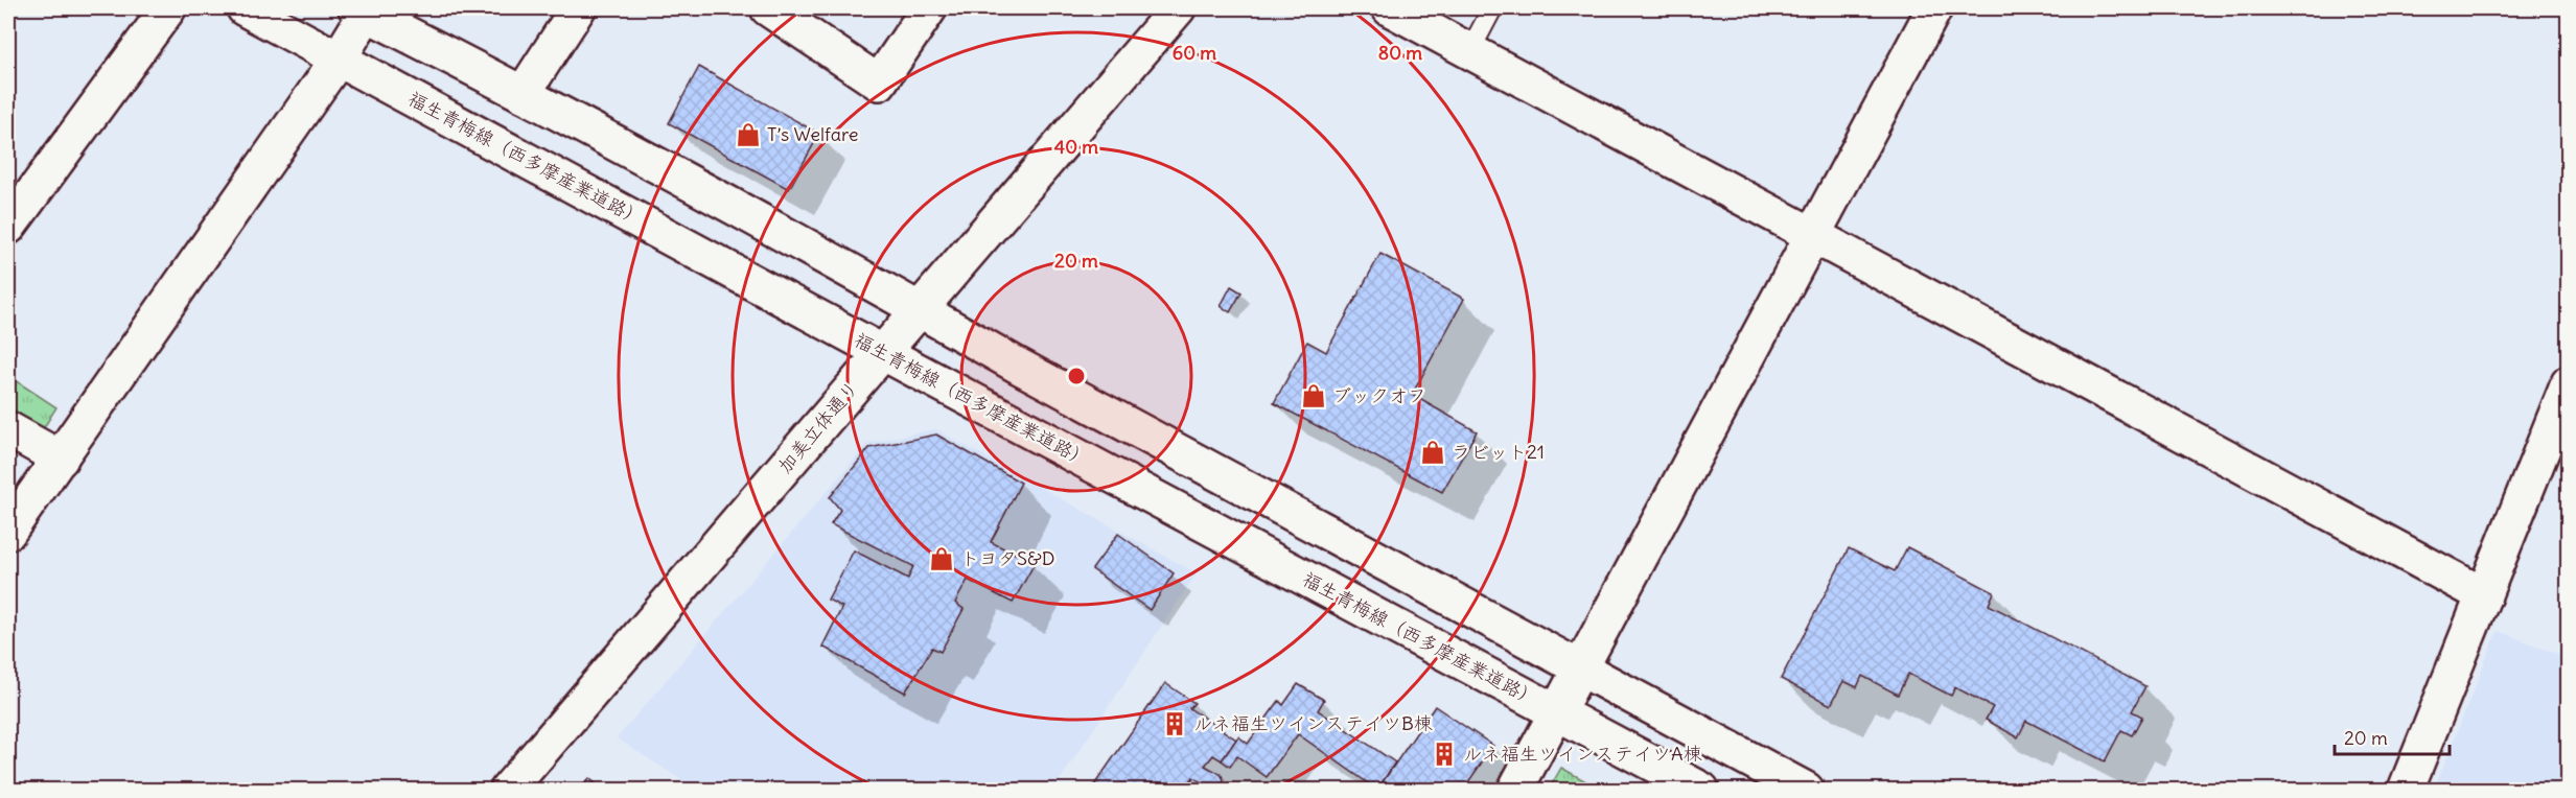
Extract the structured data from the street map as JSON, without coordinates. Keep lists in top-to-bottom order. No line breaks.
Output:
{"streets":{"street":["福生青梅線（西多摩産業道路）","加美立体通り"]},"crossings":[["福生青梅線（西多摩産業道路）","加美立体通り"]],"places":{"shop":["T’s Welfare","ブックオフ","ラビット21","トヨタS&D"],"building":["ルネ福生ツインステイツB棟","ルネ福生ツインステイツA棟"]},"scale_bar":"20 m","rings":["80 m","60 m","40 m","20 m"]}
